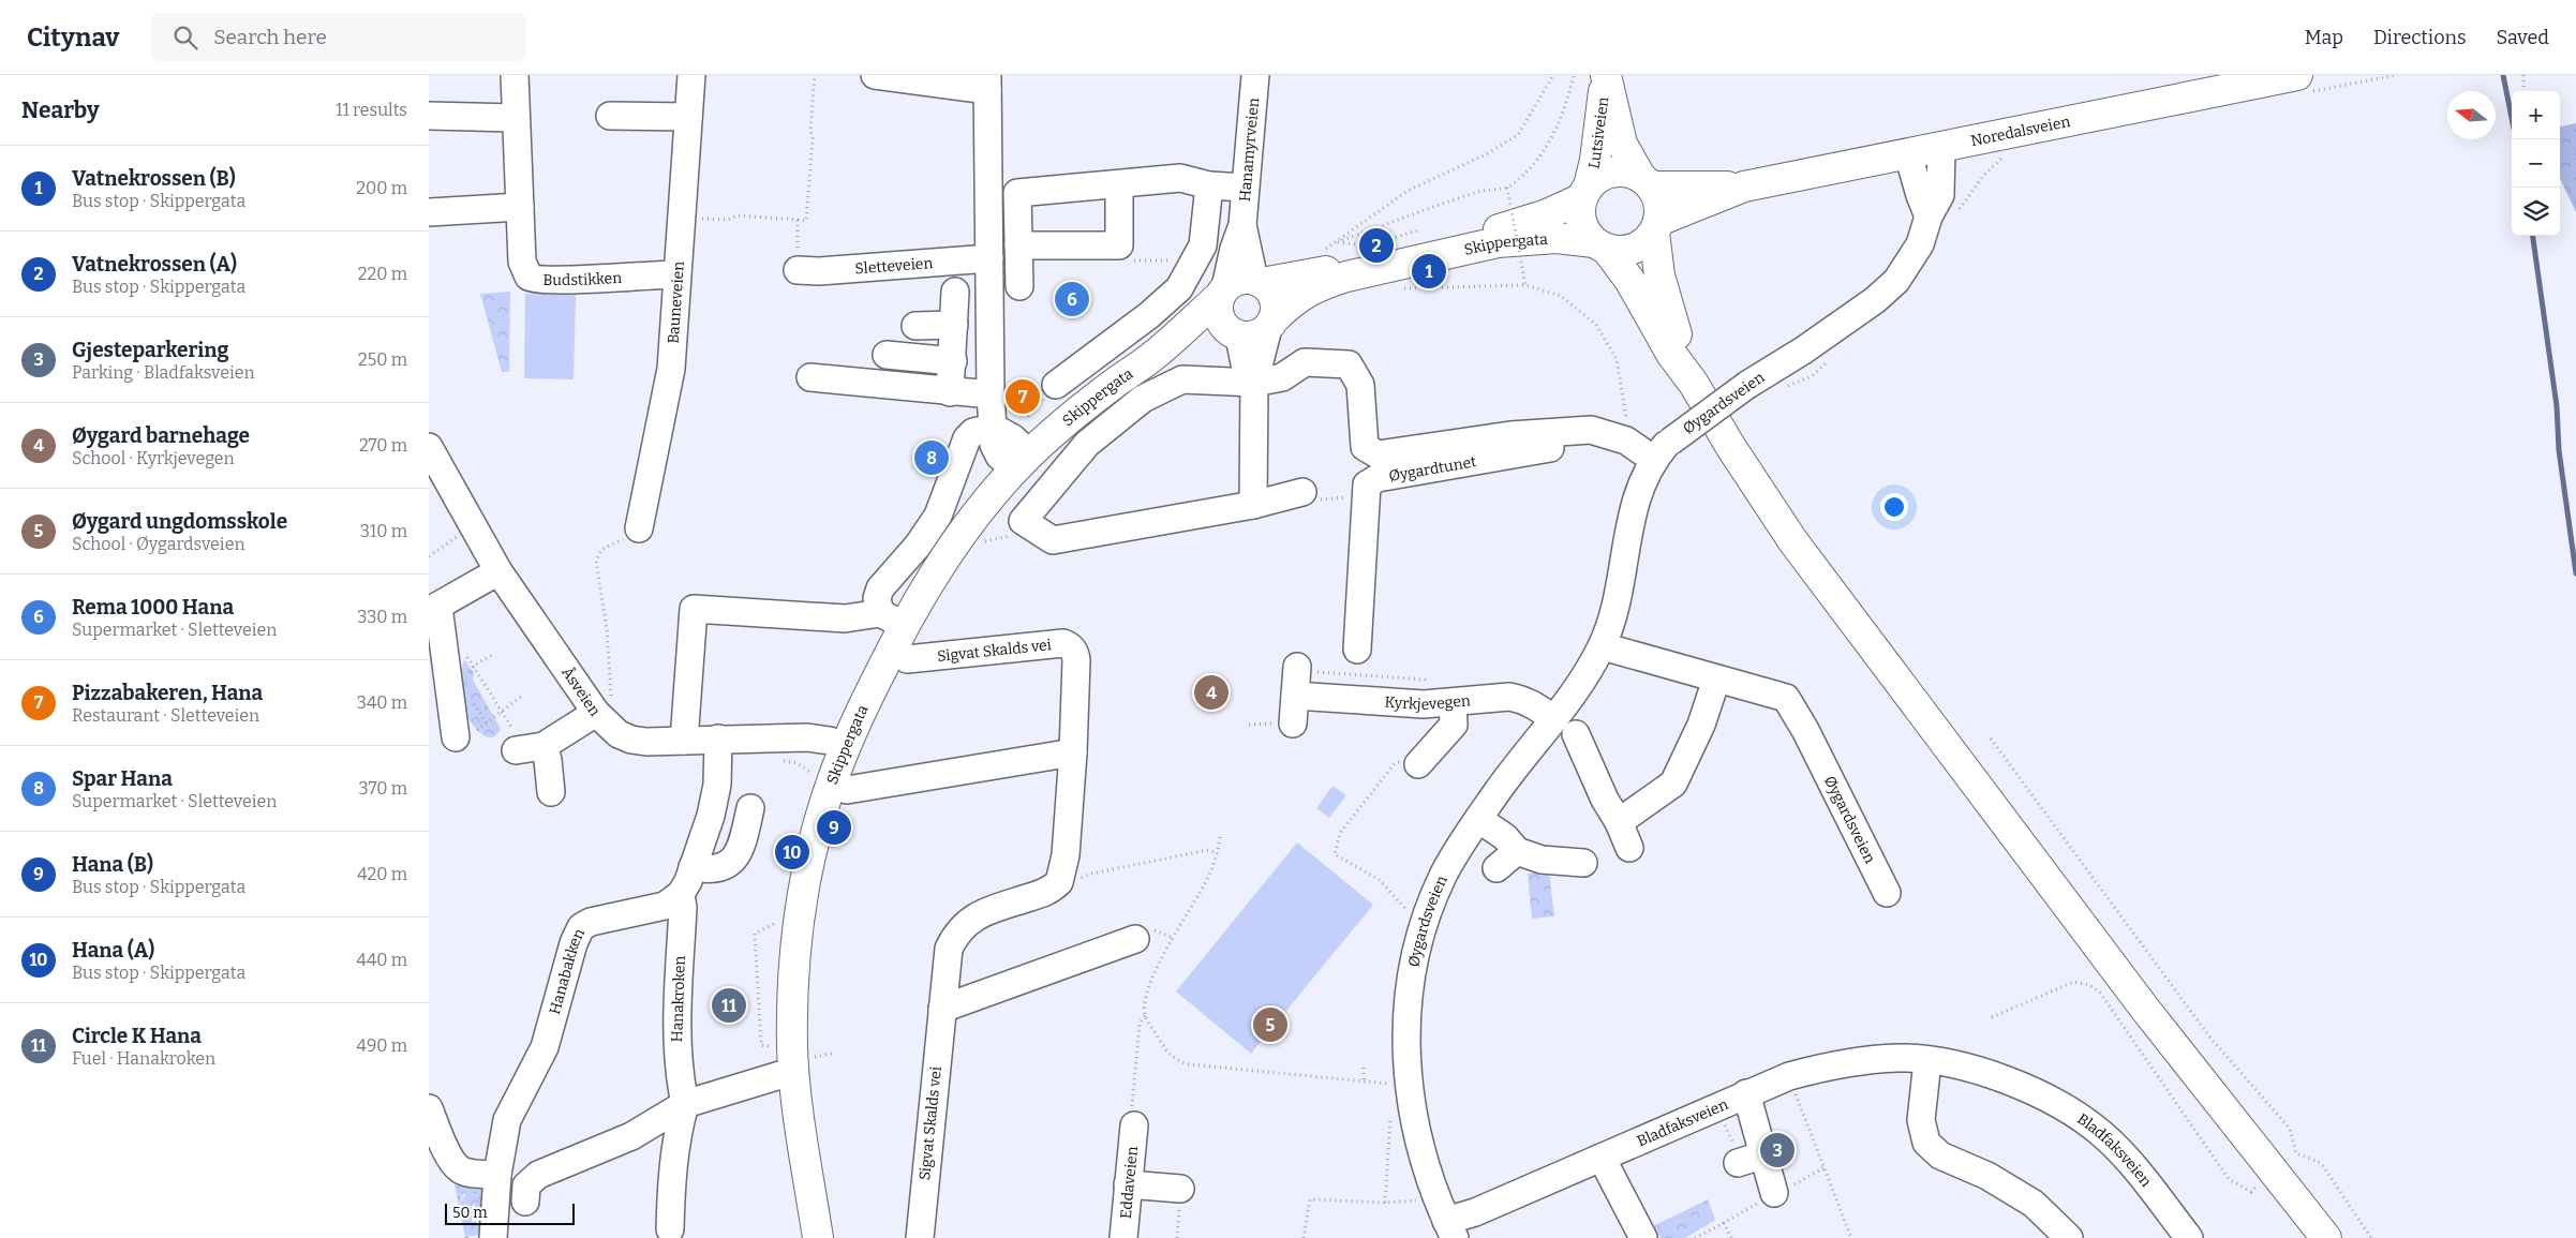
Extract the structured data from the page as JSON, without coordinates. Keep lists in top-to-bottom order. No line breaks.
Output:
{"streets":{"main road":["Noredalsveien","Lutsiveien","Skippergata"],"street":["Hanamyrveien","Sletteveien","Budstikken","Bauneveien","Øygardsveien","Øygardtunet","Sigvat Skalds vei","Åsveien","Kyrkjevegen","Hanabakken","Hanakroken","Bladfaksveien","Eddaveien"]},"crossings":[["Noredalsveien","Lutsiveien"],["Noredalsveien","Skippergata"],["Noredalsveien","Øygardsveien"],["Lutsiveien","Skippergata"],["Hanamyrveien","Skippergata"],["Skippergata","Åsveien"],["Budstikken","Bauneveien"],["Øygardsveien","Kyrkjevegen"],["Øygardsveien","Bladfaksveien"],["Hanabakken","Hanakroken"]],"scale_bar":"50 m","north":"left","page":{"header":"Citynav","search":"Search here","nav":["Map","Directions","Saved"],"heading":["Nearby","11 results"],"map_buttons":["+","−"],"list":[{"mark":"1","name":"Vatnekrossen (B)","note":"Bus stop · Skippergata","value":"200 m"},{"mark":"2","name":"Vatnekrossen (A)","note":"Bus stop · Skippergata","value":"220 m"},{"mark":"3","name":"Gjesteparkering","note":"Parking · Bladfaksveien","value":"250 m"},{"mark":"4","name":"Øygard barnehage","note":"School · Kyrkjevegen","value":"270 m"},{"mark":"5","name":"Øygard ungdomsskole","note":"School · Øygardsveien","value":"310 m"},{"mark":"6","name":"Rema 1000 Hana","note":"Supermarket · Sletteveien","value":"330 m"},{"mark":"7","name":"Pizzabakeren, Hana","note":"Restaurant · Sletteveien","value":"340 m"},{"mark":"8","name":"Spar Hana","note":"Supermarket · Sletteveien","value":"370 m"},{"mark":"9","name":"Hana (B)","note":"Bus stop · Skippergata","value":"420 m"},{"mark":"10","name":"Hana (A)","note":"Bus stop · Skippergata","value":"440 m"},{"mark":"11","name":"Circle K Hana","note":"Fuel · Hanakroken","value":"490 m"}],"pins":["2","1","6","7","8","4","9","10","11","5","3"],"scale":"50 m"}}
